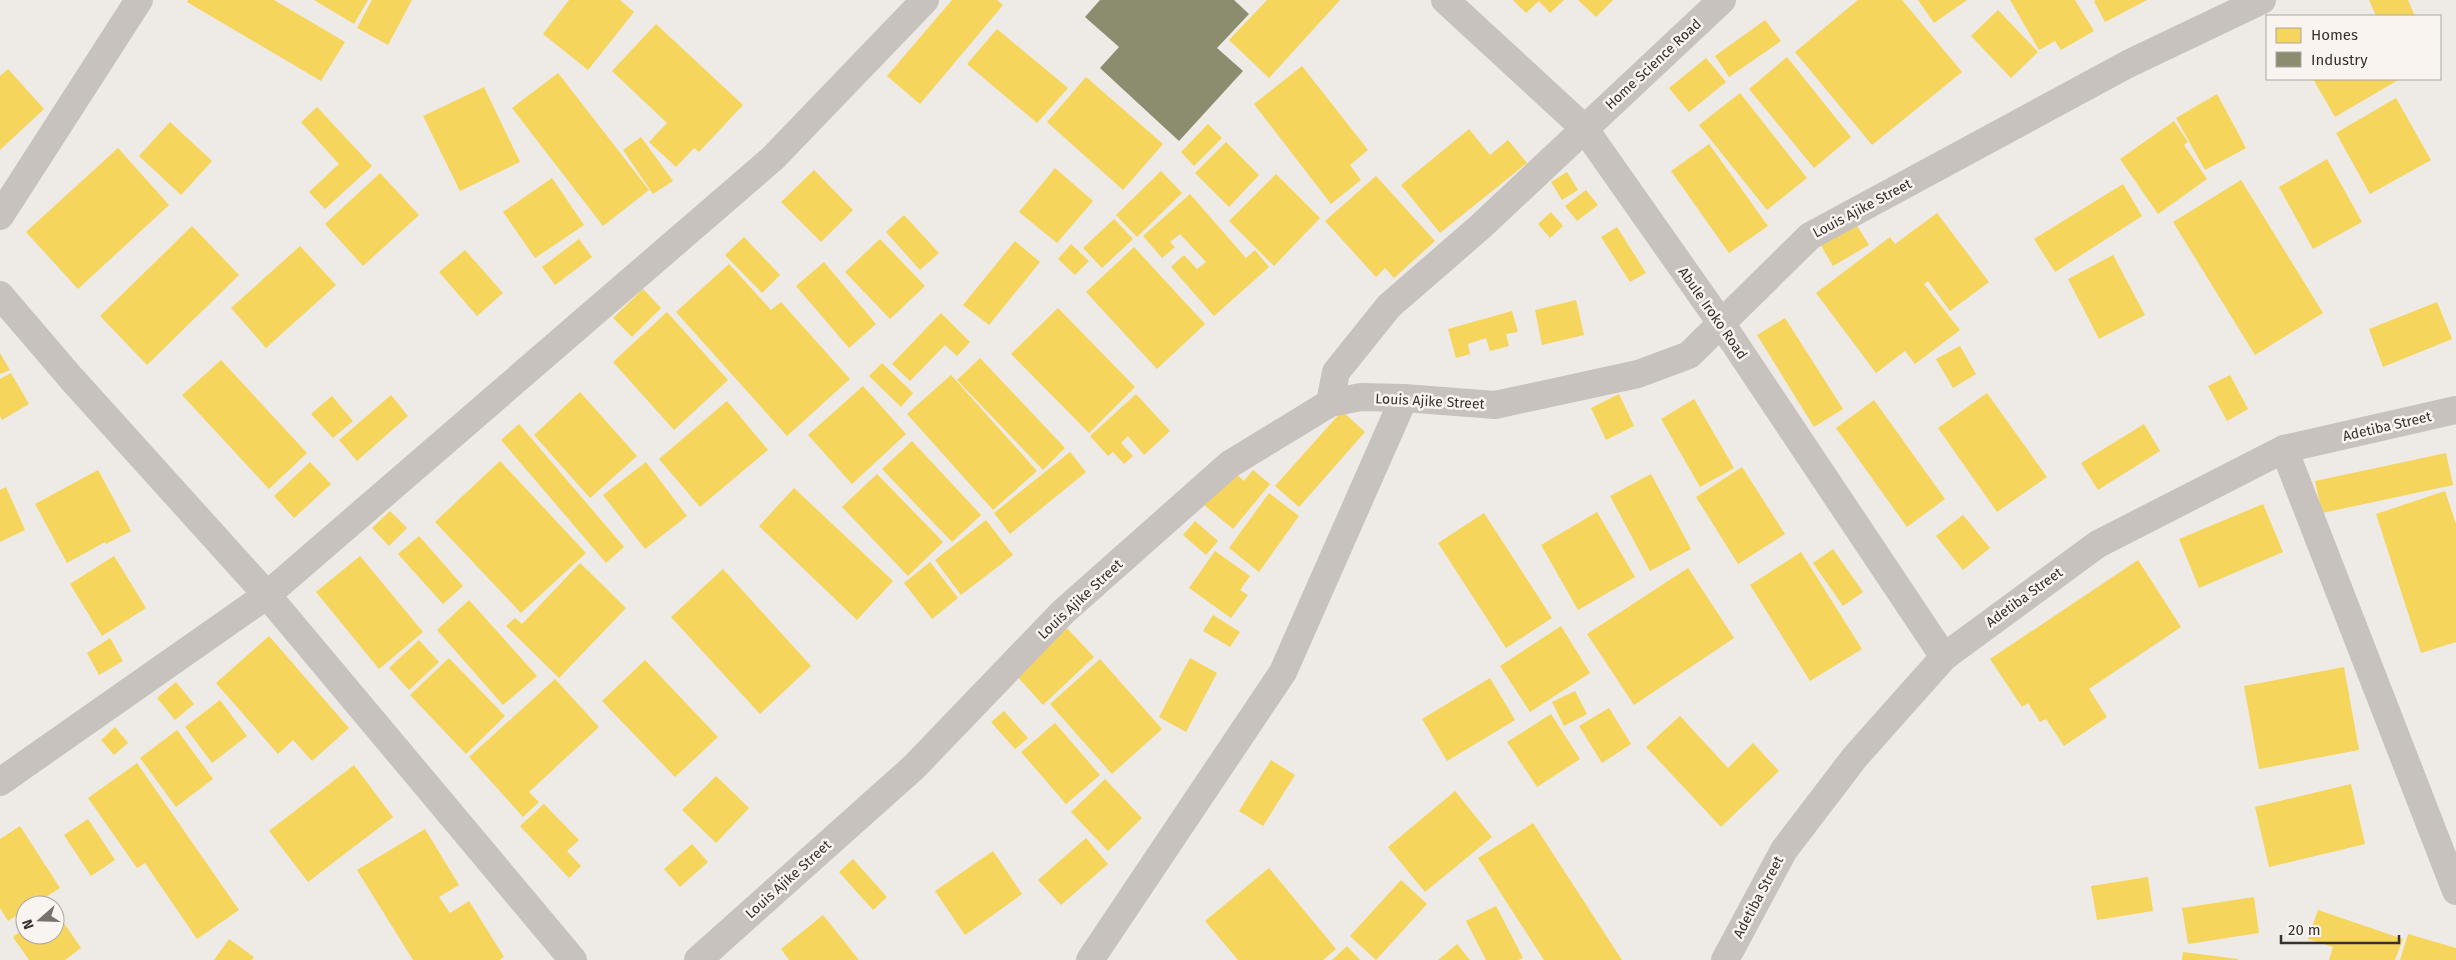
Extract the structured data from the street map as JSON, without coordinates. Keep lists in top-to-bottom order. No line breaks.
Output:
{"streets":{"street":["Home Science Road","Louis Ajike Street","Abule Iroko Road","Adetiba Street"]},"crossings":[["Home Science Road","Louis Ajike Street"],["Home Science Road","Abule Iroko Road"],["Louis Ajike Street","Abule Iroko Road"],["Abule Iroko Road","Adetiba Street"]],"legend":["Homes","Industry"],"scale_bar":"20 m","north":"left"}
